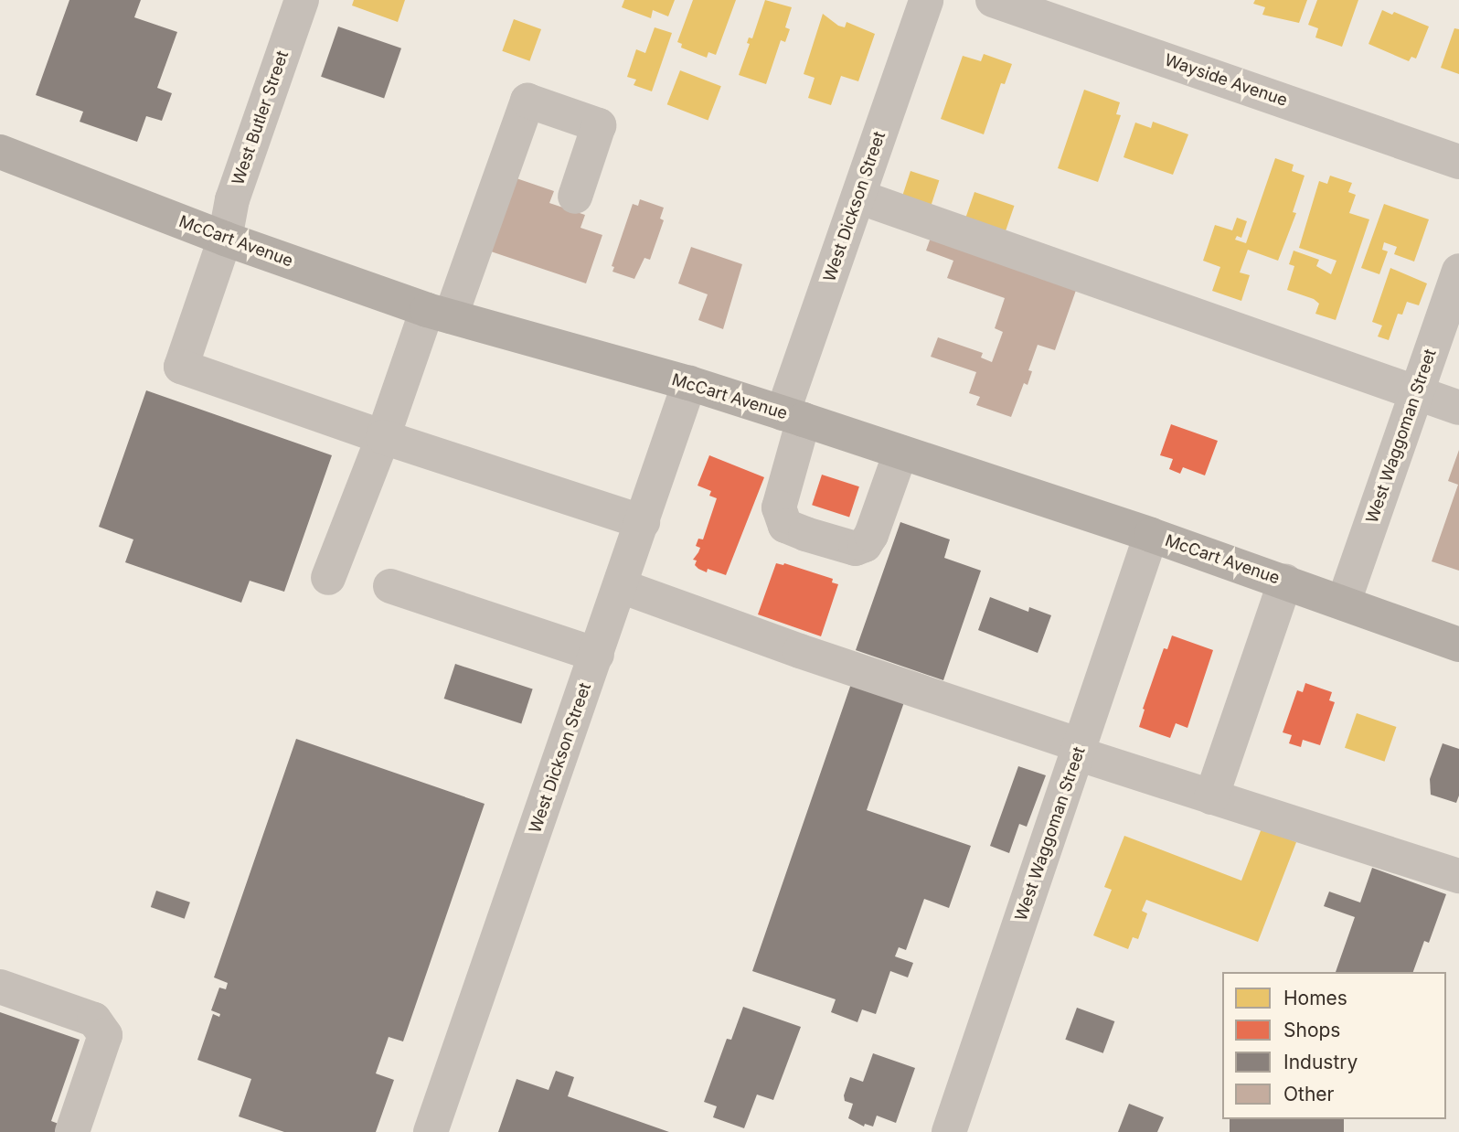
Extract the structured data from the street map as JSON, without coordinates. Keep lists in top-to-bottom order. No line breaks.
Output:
{"streets":{"main road":["McCart Avenue"],"street":["Wayside Avenue","West Butler Street","West Dickson Street","West Waggoman Street"]},"crossings":[["West Butler Street","McCart Avenue"],["West Dickson Street","McCart Avenue"],["McCart Avenue","West Waggoman Street"]],"legend":["Homes","Shops","Industry","Other"]}
